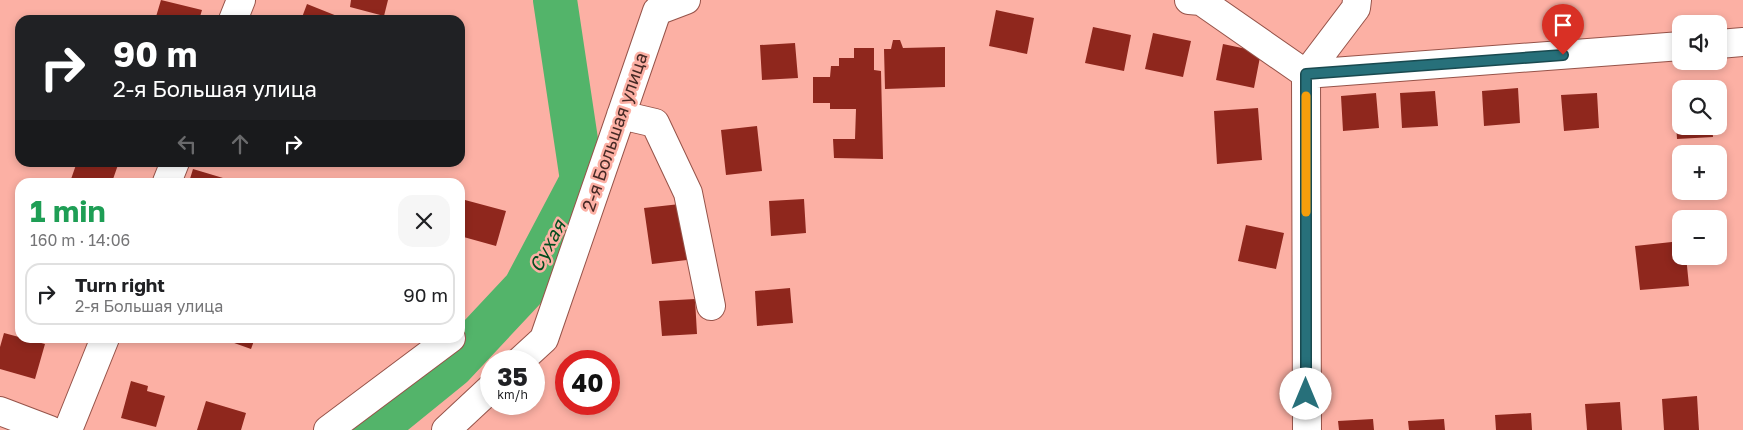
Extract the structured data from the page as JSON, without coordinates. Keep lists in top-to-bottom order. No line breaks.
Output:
{"streets":{"street":["2-я Большая улица"]},"water":["Сухая"],"page":{"map_buttons":["+","−"],"turn":["90 m","2-я Большая улица"],"heading":["1 min","160 m · 14:06"],"list":[{"name":"Turn right","note":"2-я Большая улица","value":"90 m"}],"speed":"35 km/h","limit":"40"}}
